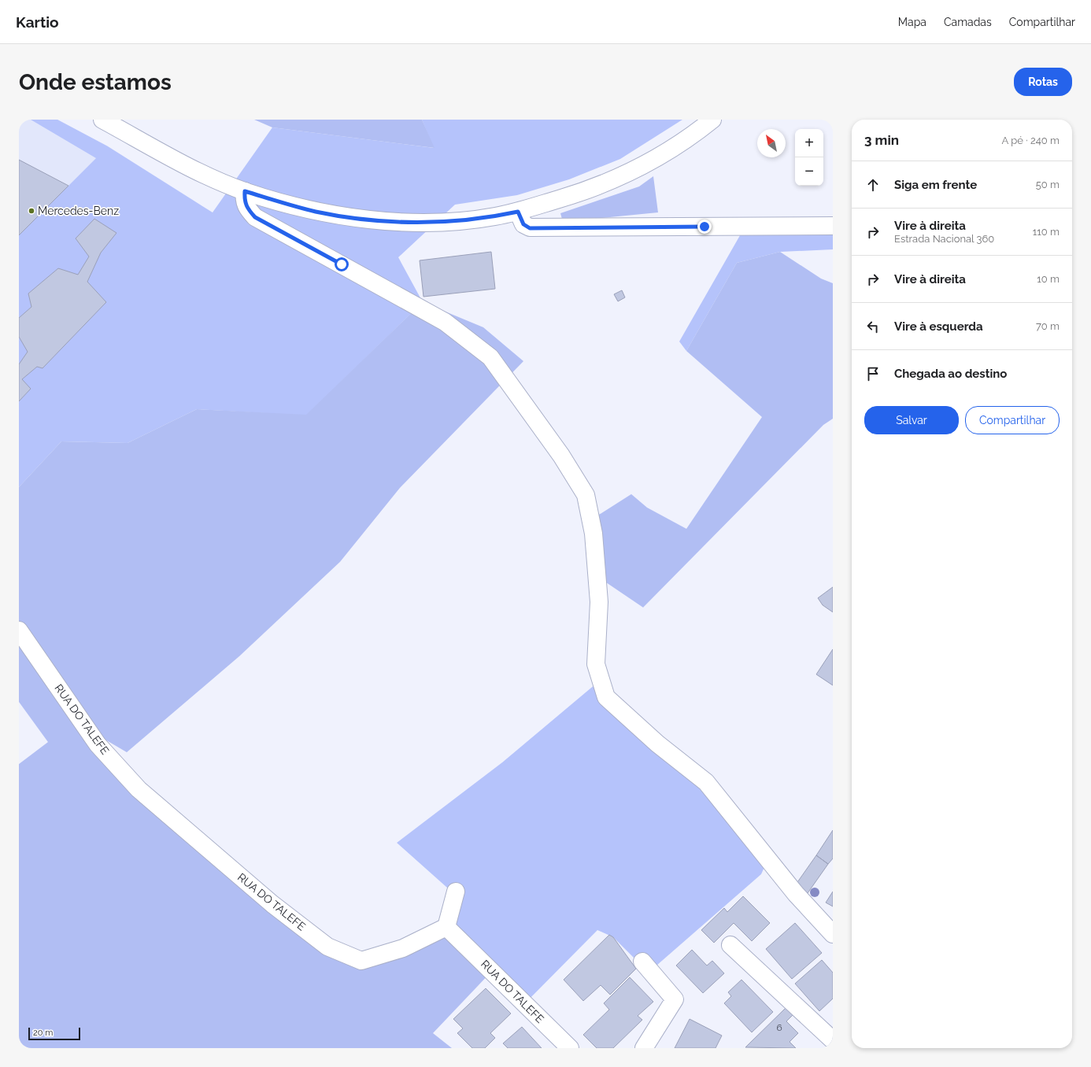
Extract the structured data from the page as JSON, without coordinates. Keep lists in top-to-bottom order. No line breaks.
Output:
{"streets":{"street":["RUA DO TALEFE"]},"places":["Mercedes-Benz"],"house_numbers":["6"],"scale_bar":"20 m","north":"top left","page":{"header":"Kartio","nav":["Mapa","Camadas","Compartilhar"],"buttons":["Rotas",["Salvar","Compartilhar"]],"title":"Onde estamos","heading":["3 min","A pé · 240 m"],"map_buttons":["+","−"],"list":[["Siga em frente","50 m"],["Vire à direita","Estrada Nacional 360","110 m"],["Vire à direita","10 m"],["Vire à esquerda","70 m"],"Chegada ao destino"],"scale":"20 m"}}
